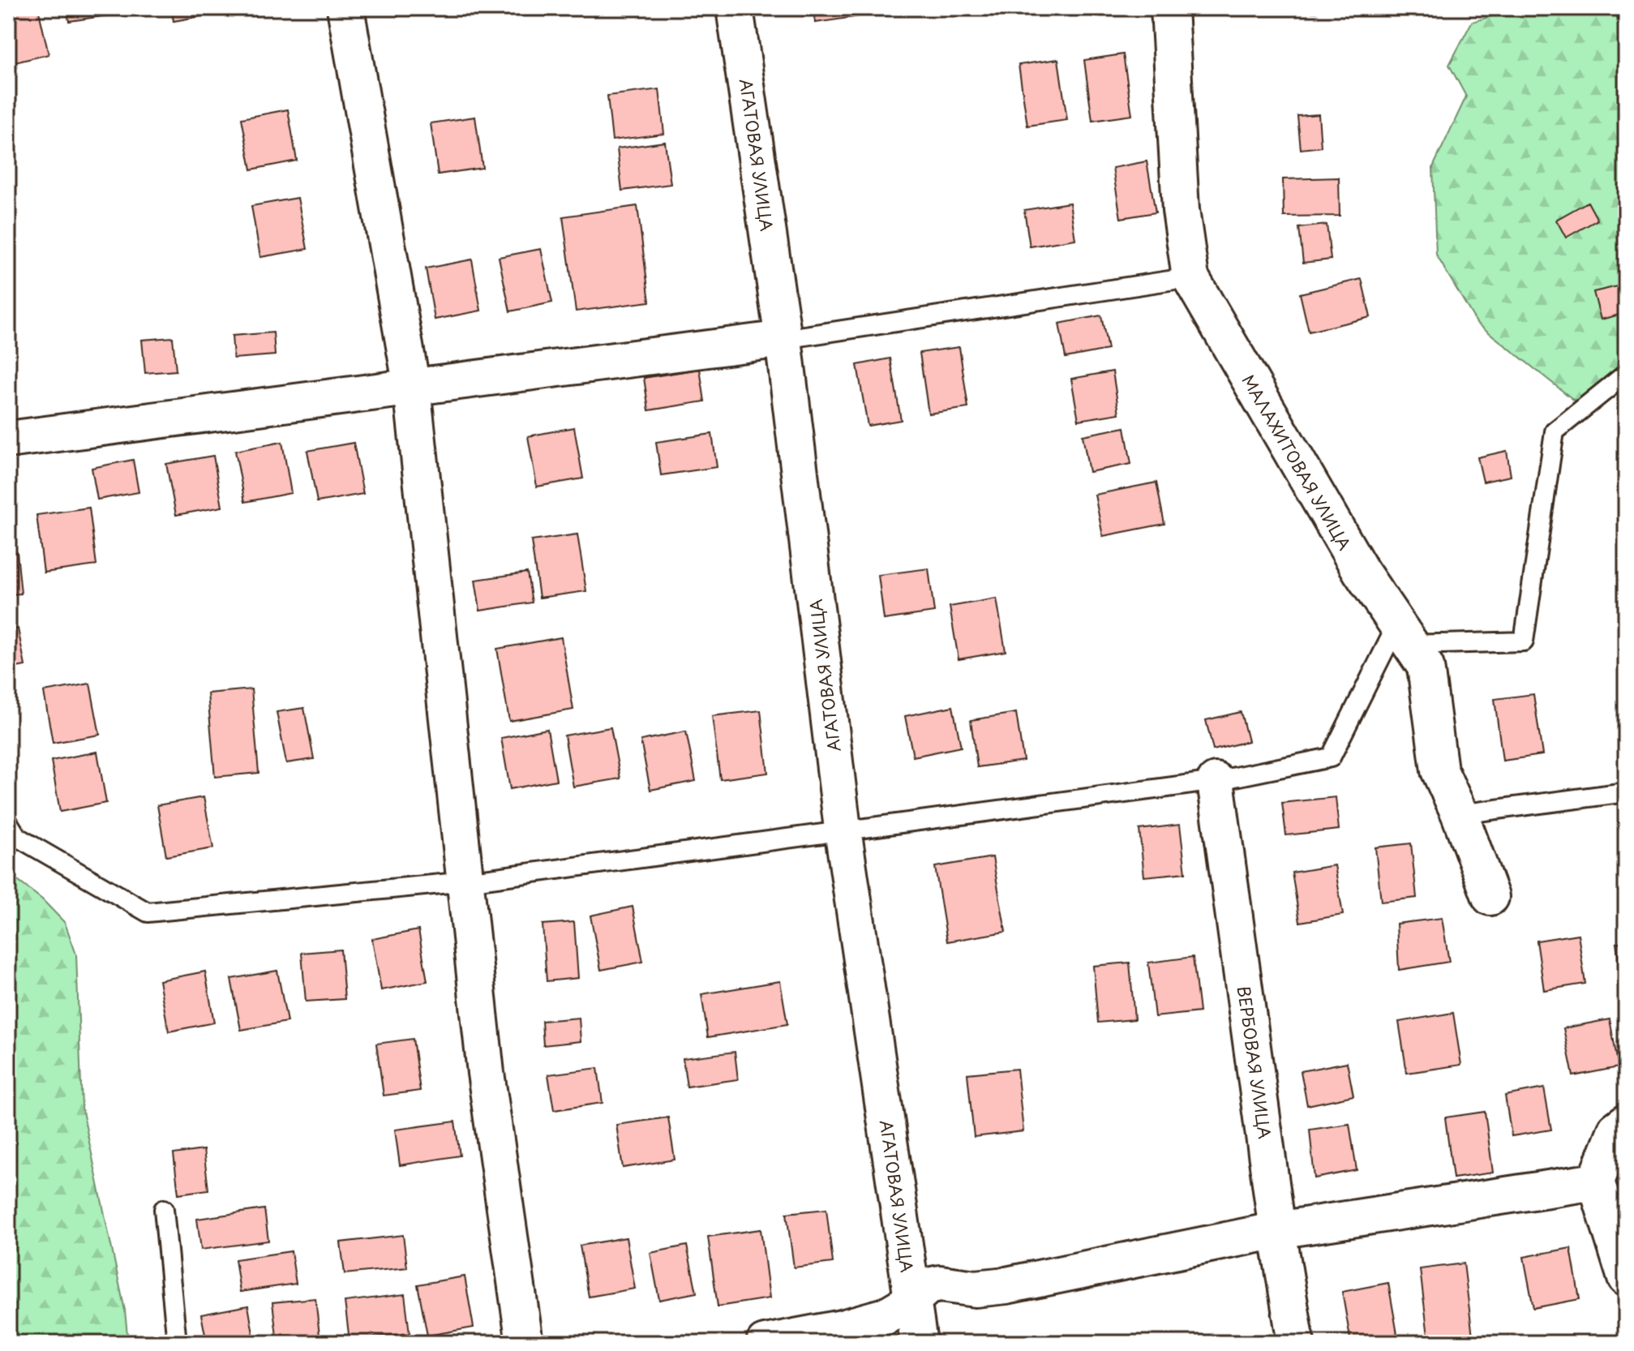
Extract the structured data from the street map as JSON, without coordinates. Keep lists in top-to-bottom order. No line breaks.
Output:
{"streets":{"street":["АГАТОВАЯ УЛИЦА","МАЛАХИТОВАЯ УЛИЦА","ВЕРБОВАЯ УЛИЦА"]}}
